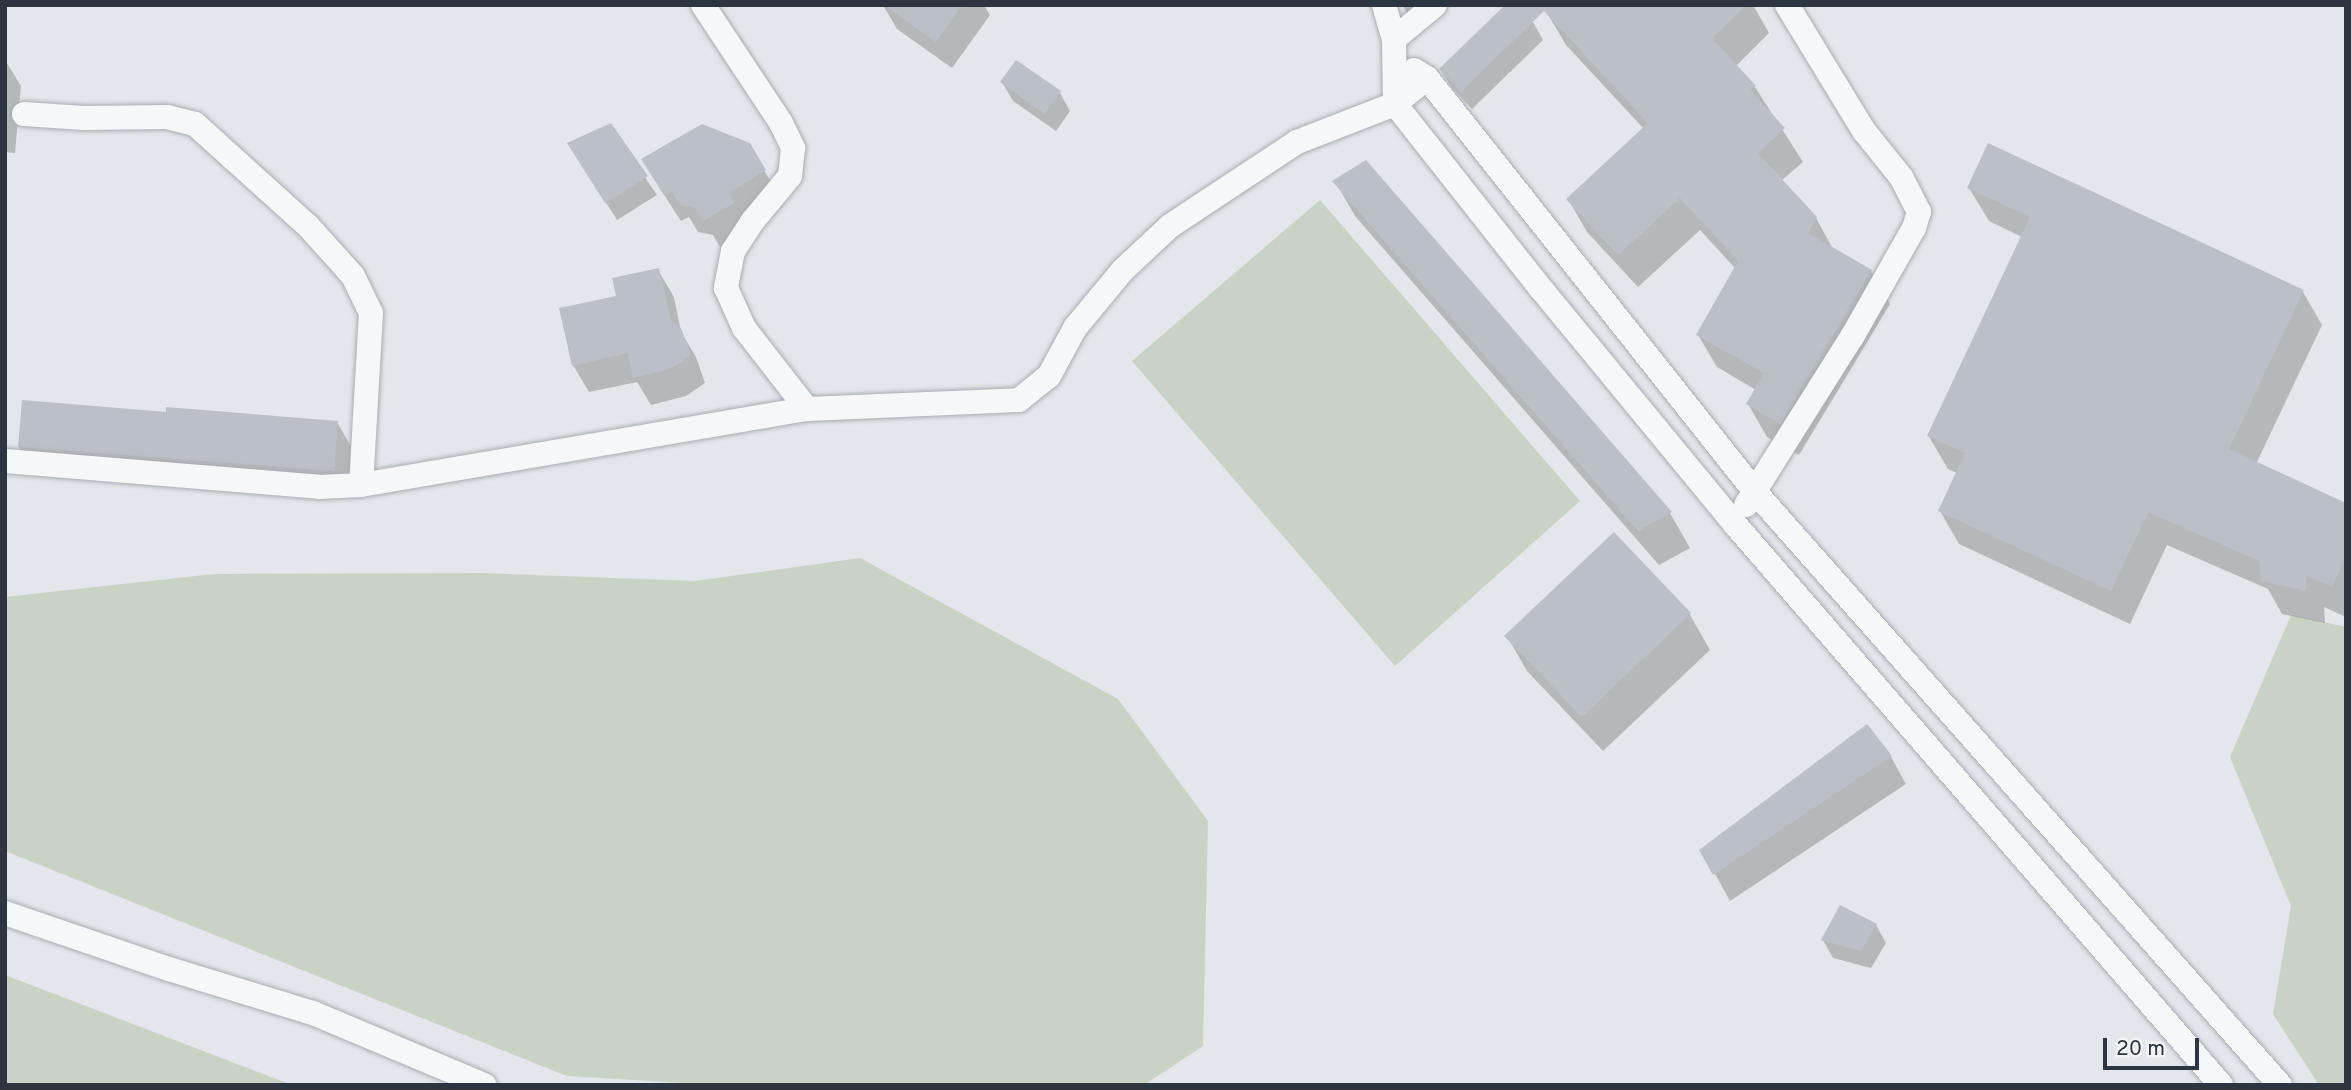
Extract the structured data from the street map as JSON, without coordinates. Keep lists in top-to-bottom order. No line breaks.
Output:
{"scale_bar":"20 m"}
